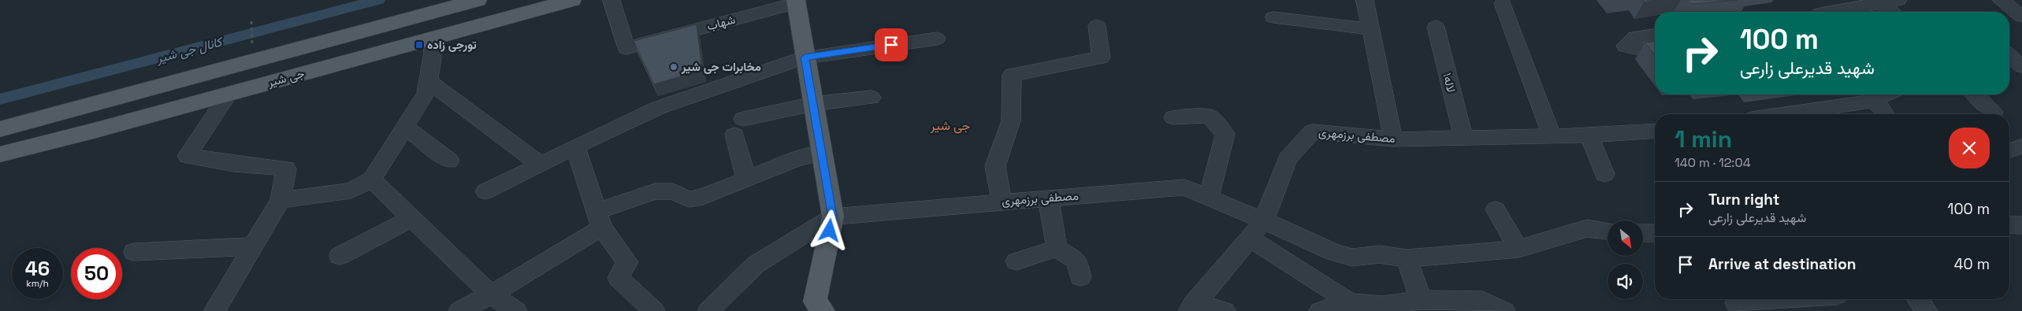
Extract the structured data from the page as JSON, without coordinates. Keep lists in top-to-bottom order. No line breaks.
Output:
{"streets":{"main road":["جی شیر"],"street":["شهاب","لاله۱","مصطفی برزمهری"]},"crossings":[["لاله۱","مصطفی برزمهری"]],"districts":["جی شیر"],"water":["کانال جی شیر"],"places":{"transit":["تورجی زاده"],"other":["مخابرات جی شیر"]},"north":"bottom right","page":{"turn":["100 m","شهید قدیرعلی زارعی"],"heading":["1 min","140 m · 12:04"],"list":[{"name":"Turn right","note":"شهید قدیرعلی زارعی","value":"100 m"},{"name":"Arrive at destination","value":"40 m"}],"speed":"46 km/h","limit":"50"}}
